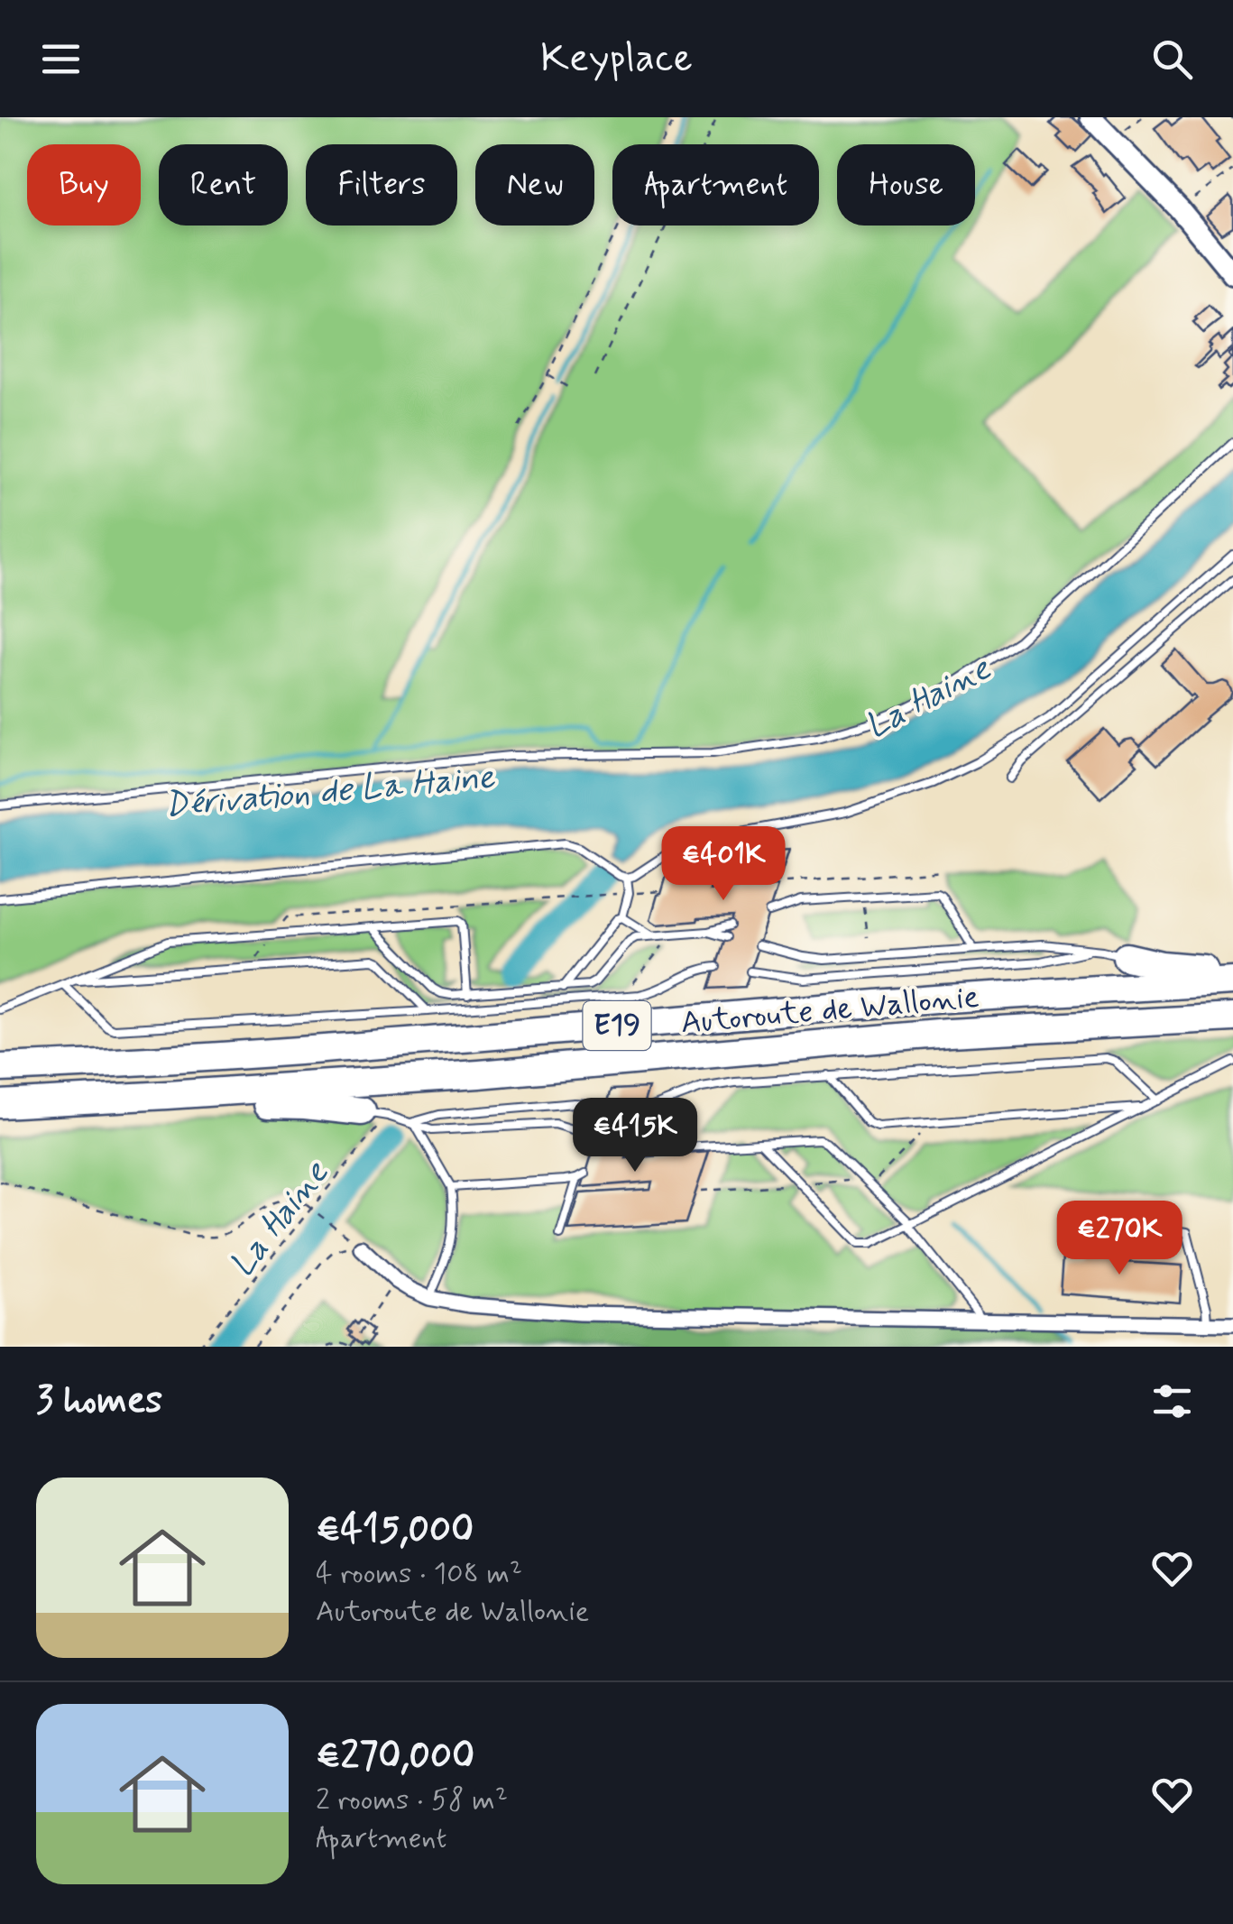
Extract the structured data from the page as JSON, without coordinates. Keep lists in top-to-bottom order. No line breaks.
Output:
{"streets":{"highway":["Autoroute de Wallonie","E19"]},"water":["La Haine","Dérivation de La Haine"],"page":{"header":"Keyplace","chip":["Buy","Rent","Filters","New","Apartment","House"],"price":["€401K","€415K","€270K"],"heading":"3 homes","list":[{"name":"€415,000","note":"4 rooms · 108 m² · Autoroute de Wallonie"},{"name":"€270,000","note":"2 rooms · 58 m² · Apartment"}]}}
